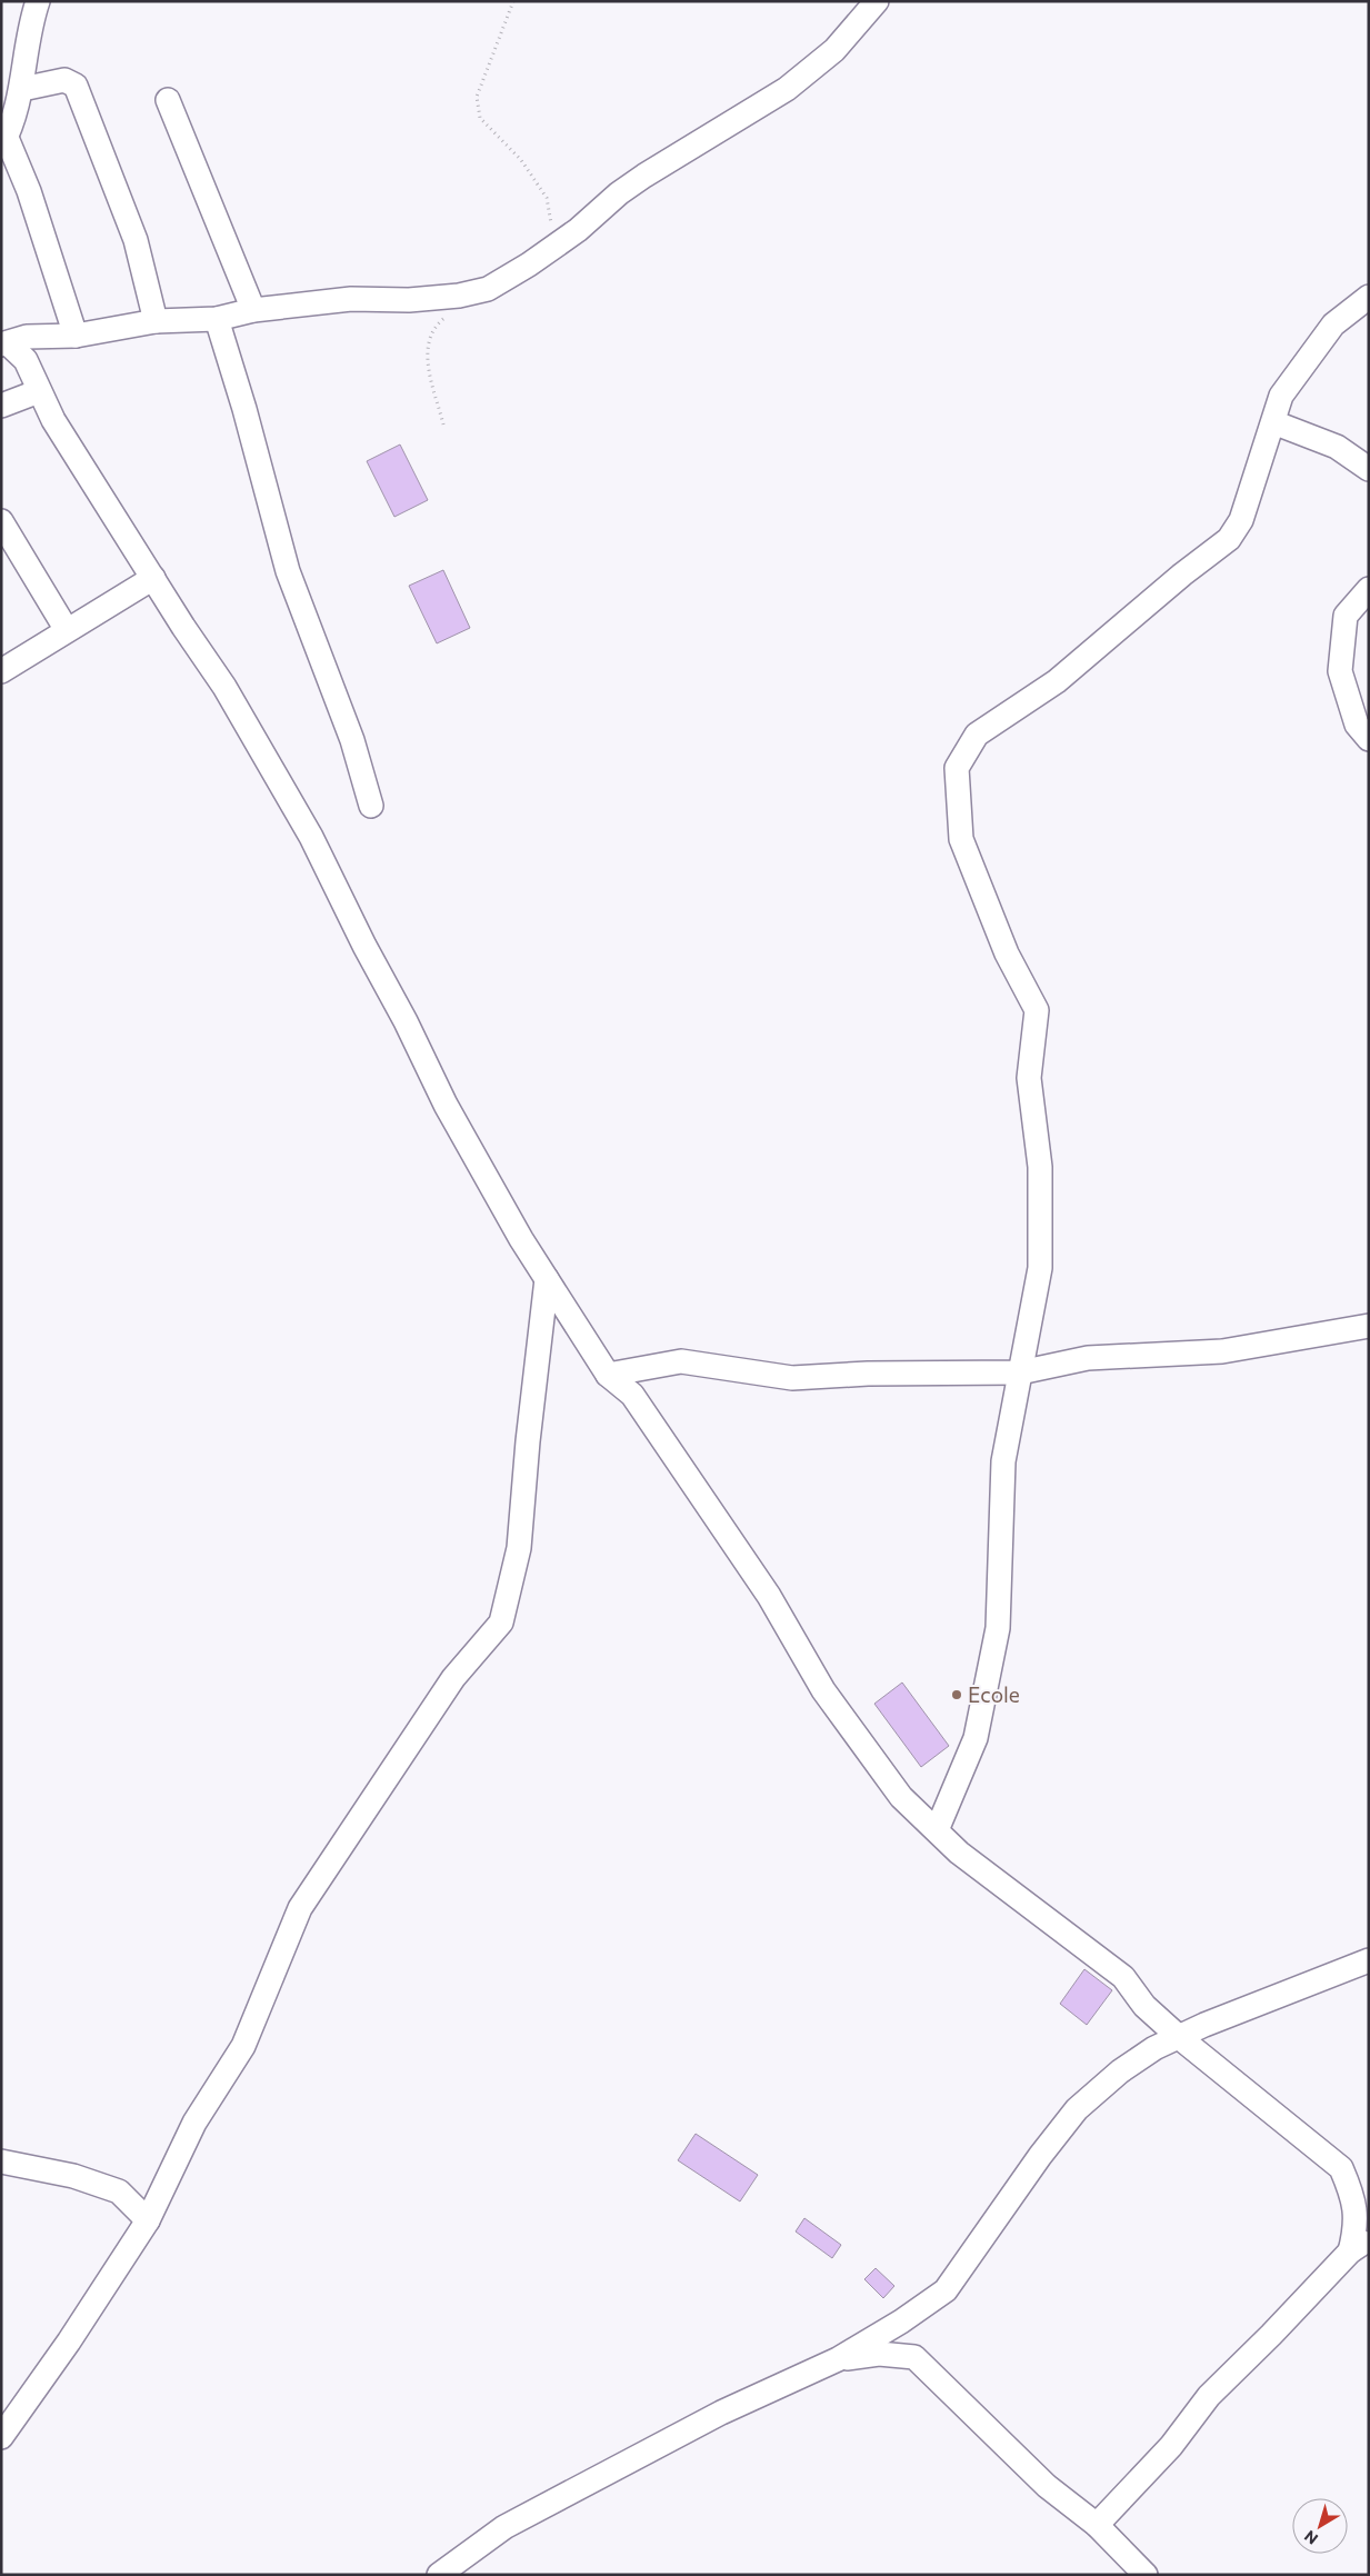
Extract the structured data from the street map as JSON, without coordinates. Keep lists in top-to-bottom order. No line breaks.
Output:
{"places":["Ecole"],"north":"bottom left"}
